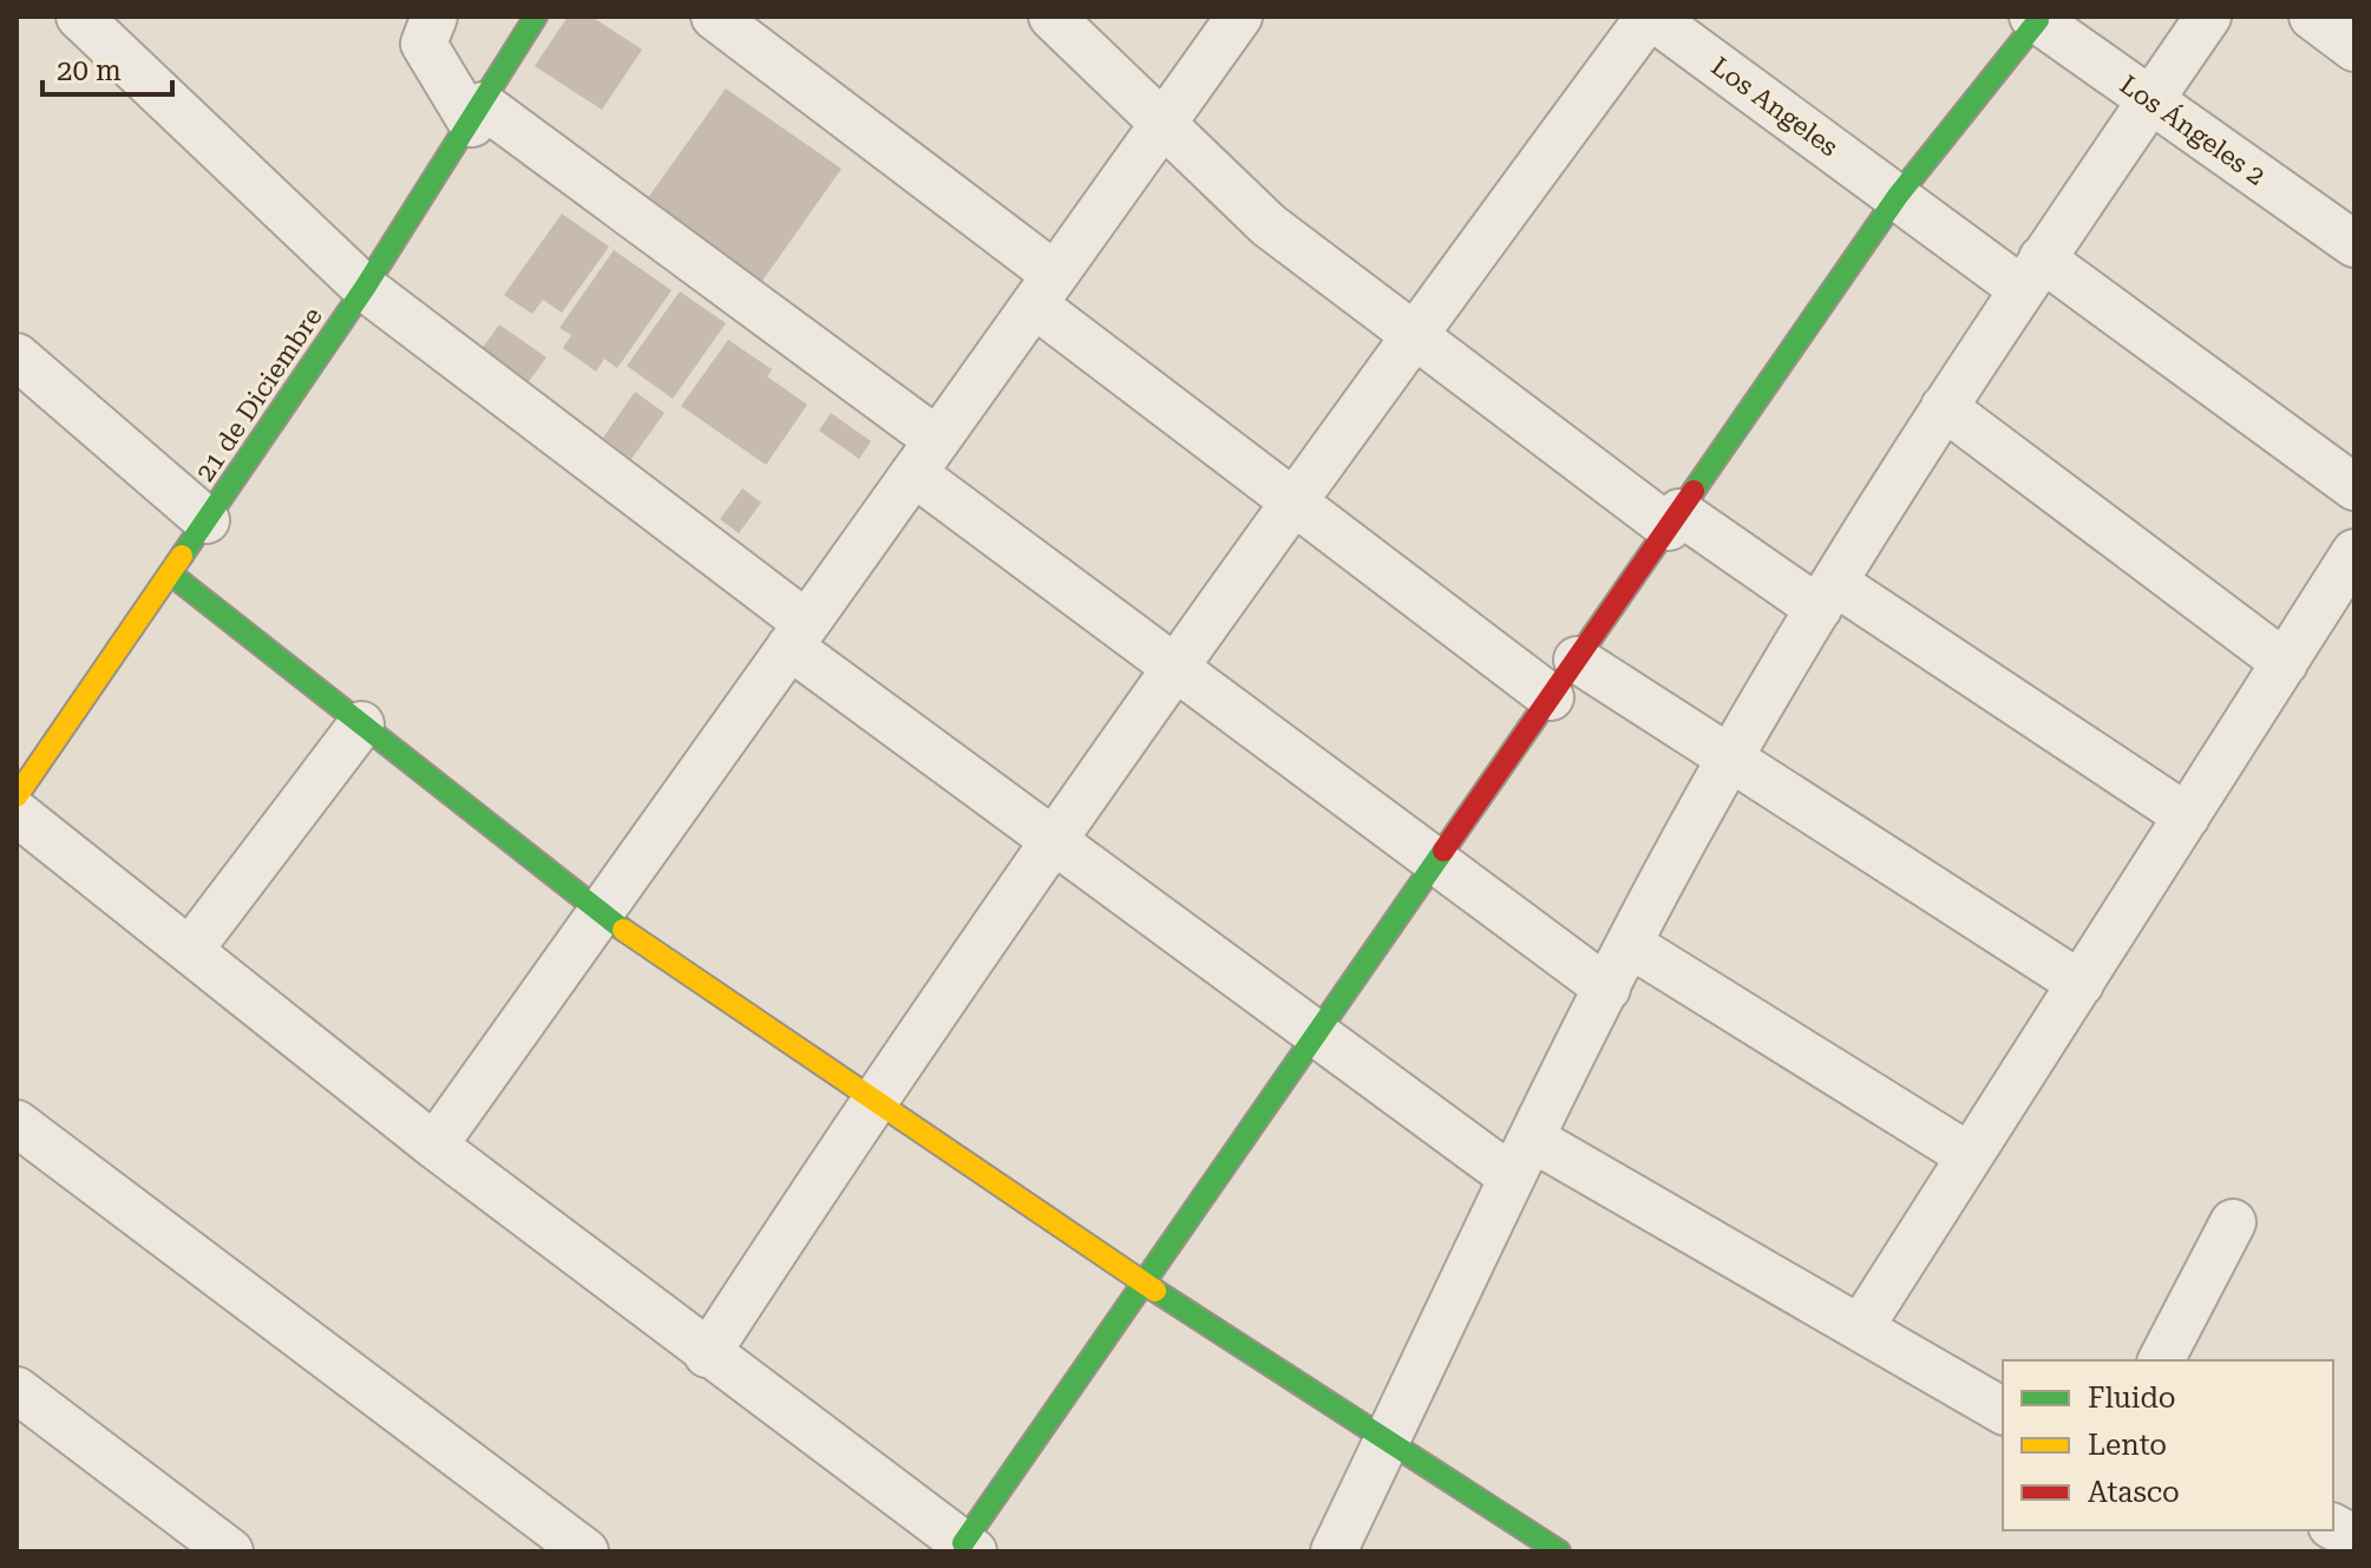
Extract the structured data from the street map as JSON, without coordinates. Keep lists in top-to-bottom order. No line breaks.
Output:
{"streets":{"street":["Los Angeles","Los Ángeles 2","21 de Diciembre"]},"legend":["Fluido","Lento","Atasco"],"scale_bar":"20 m"}
